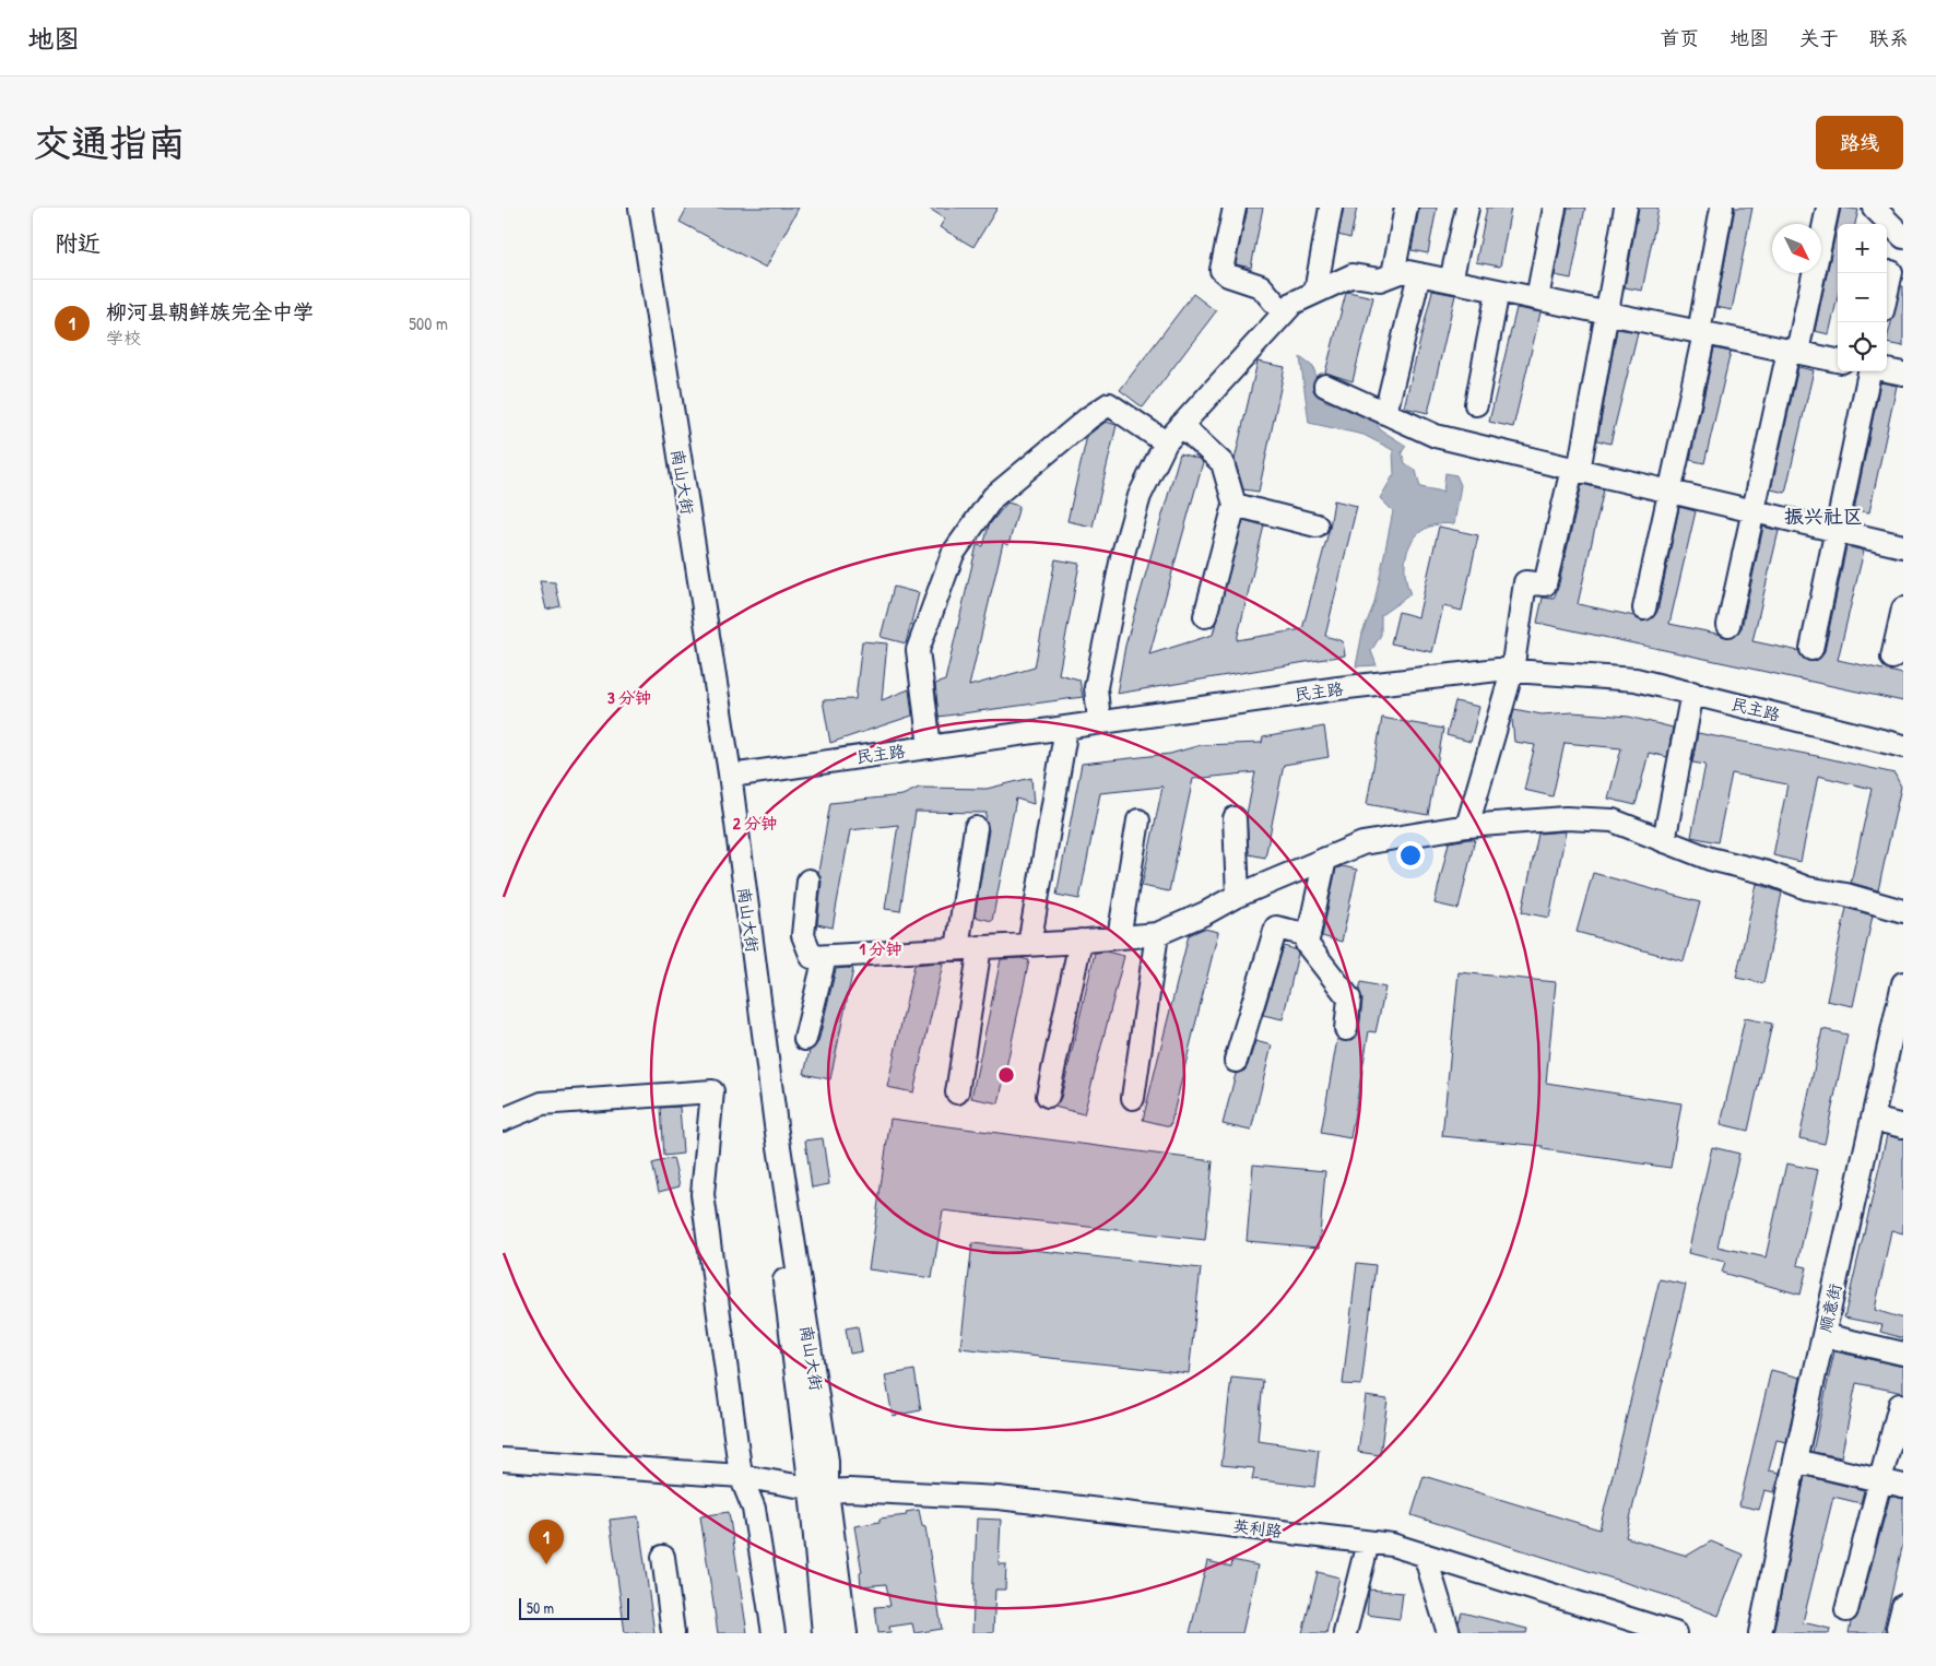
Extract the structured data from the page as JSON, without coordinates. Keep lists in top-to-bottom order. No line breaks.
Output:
{"streets":{"street":["南山大街","民主路","顺意街","英利路"]},"crossings":[["南山大街","民主路"],["南山大街","英利路"]],"districts":["振兴社区"],"scale_bar":"50 m","north":"bottom right","page":{"header":"地图","nav":["首页","地图","关于","联系"],"buttons":"路线","title":"交通指南","heading":"附近","map_buttons":["+","−"],"list":[{"mark":"1","name":"柳河县朝鲜族完全中学","note":"学校","value":"500 m"}],"pins":"1","scale":"50 m"},"rings":["3 分钟","2 分钟","1 分钟"]}
